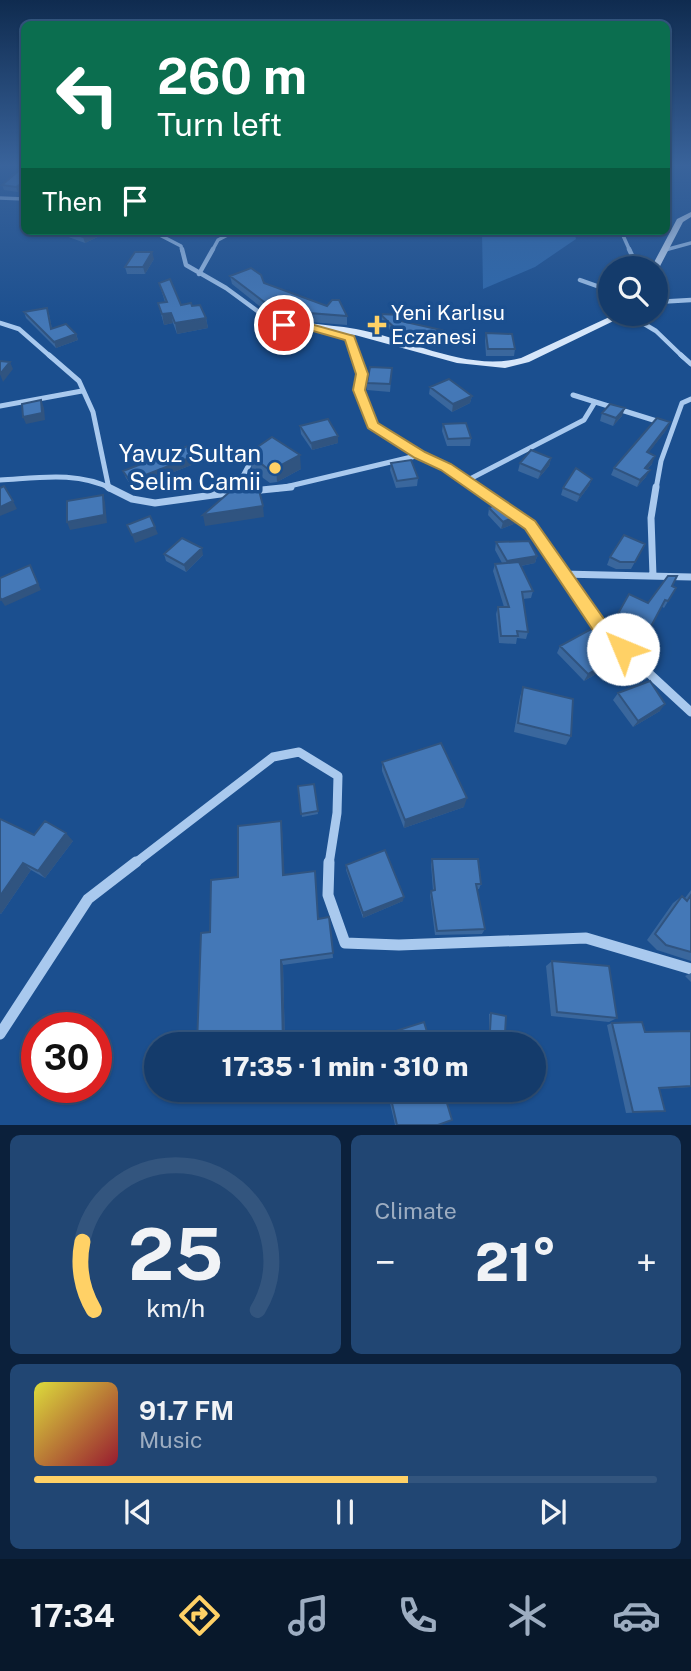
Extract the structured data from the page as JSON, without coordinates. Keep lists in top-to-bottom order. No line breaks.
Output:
{"places":{"health":["Yeni Karlısu Eczanesi"],"other":["Yavuz Sultan Selim Camii"]},"page":{"turn":["260 m","Turn left"],"then":"Then","limit":"30","trip":"17:35 · 1 min · 310 m","tile":"Climate","heat":["−","21°","+"],"song":["91.7 FM","Music"],"tabs":"17:34","gauge":["25","km/h"]}}
